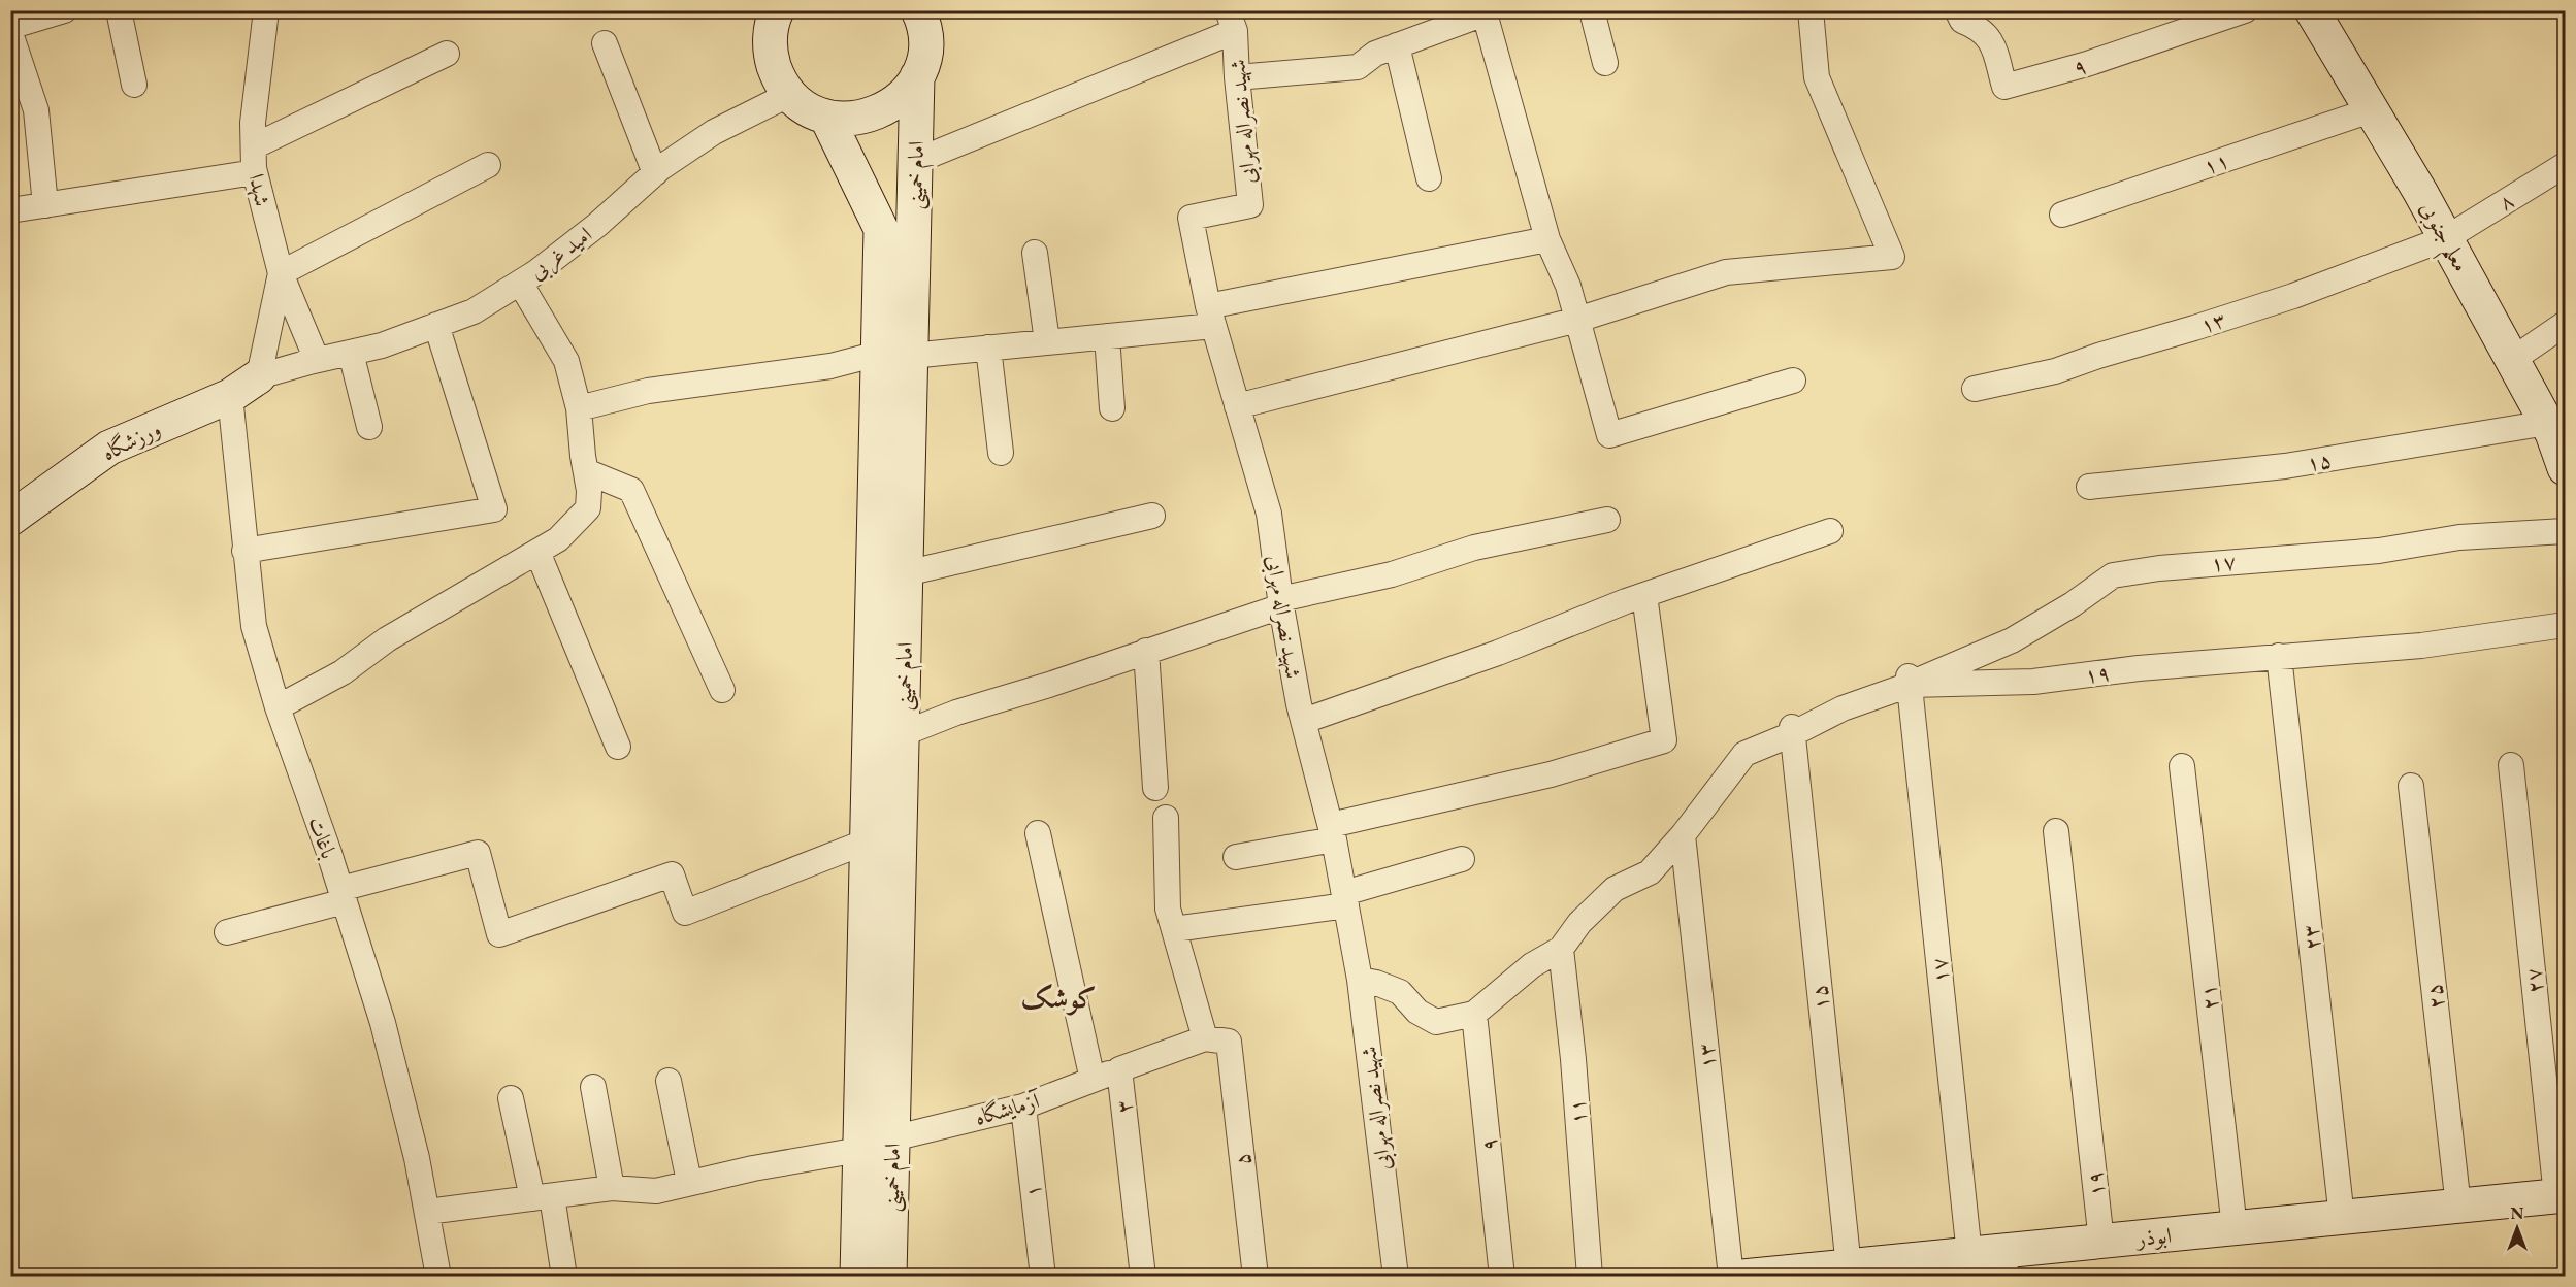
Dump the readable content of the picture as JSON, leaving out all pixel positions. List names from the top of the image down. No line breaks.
{"streets":{"main road":["امام خمینی","معلم جنوبی","ورزشگاه","ابوذر"],"street":["۹","شهید نصراله مهرابی","۱۱","شهدا","۸","امید غربی","۱۳","۱۵","۱۷","۱۹","باغات","۲۳","۲۷","۲۵","۲۱","۳","آزمایشگاه","۵","۱"]},"crossings":[["۱۱","معلم جنوبی"],["۱۱","۱۹"],["امام خمینی","آزمایشگاه"],["شهدا","امید غربی"],["۸","معلم جنوبی"],["۸","۱۳"],["معلم جنوبی","۱۳"],["معلم جنوبی","۱۵"],["امید غربی","ورزشگاه"],["۱۳","۱۹"],["ورزشگاه","باغات"],["۱۵","۱۹"],["۱۵","ابوذر"],["۱۷","۱۹"],["۱۷","ابوذر"],["۱۹","۲۳"],["۱۹","ابوذر"],["۲۳","ابوذر"],["۲۷","ابوذر"],["۲۵","ابوذر"],["۲۱","ابوذر"],["۳","آزمایشگاه"],["۳","۵"],["آزمایشگاه","۱"]],"districts":["کوشک"],"north":"top"}
